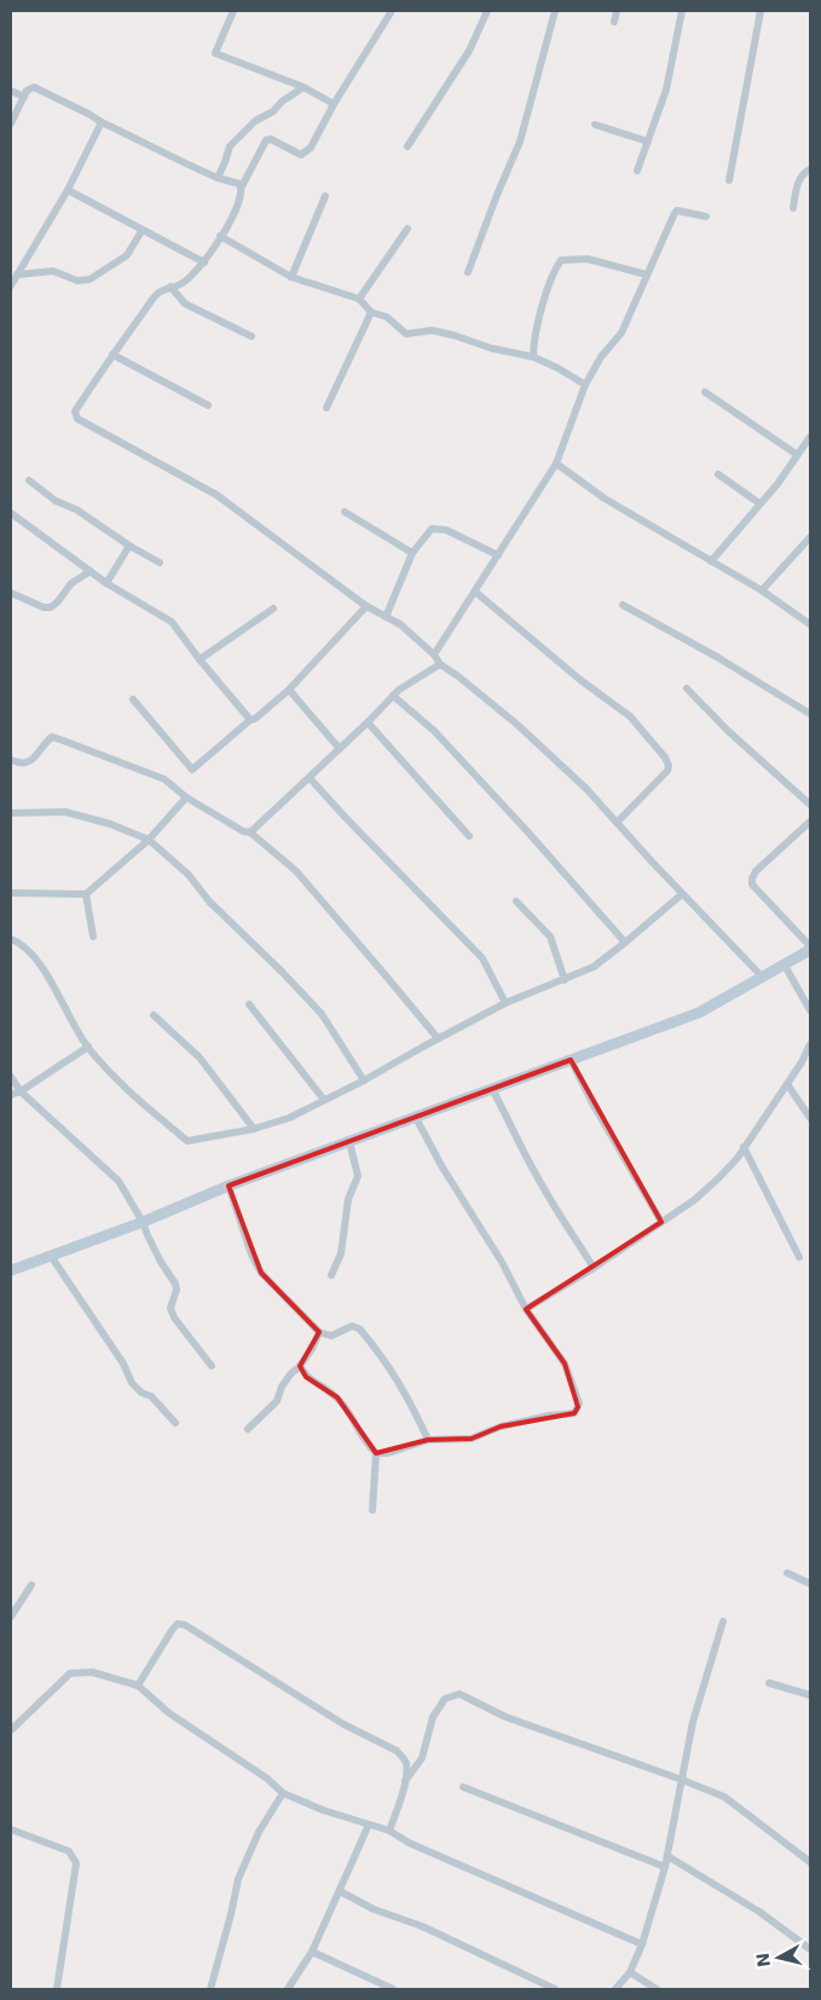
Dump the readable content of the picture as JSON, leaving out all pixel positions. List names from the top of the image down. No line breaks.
{"north":"left"}
